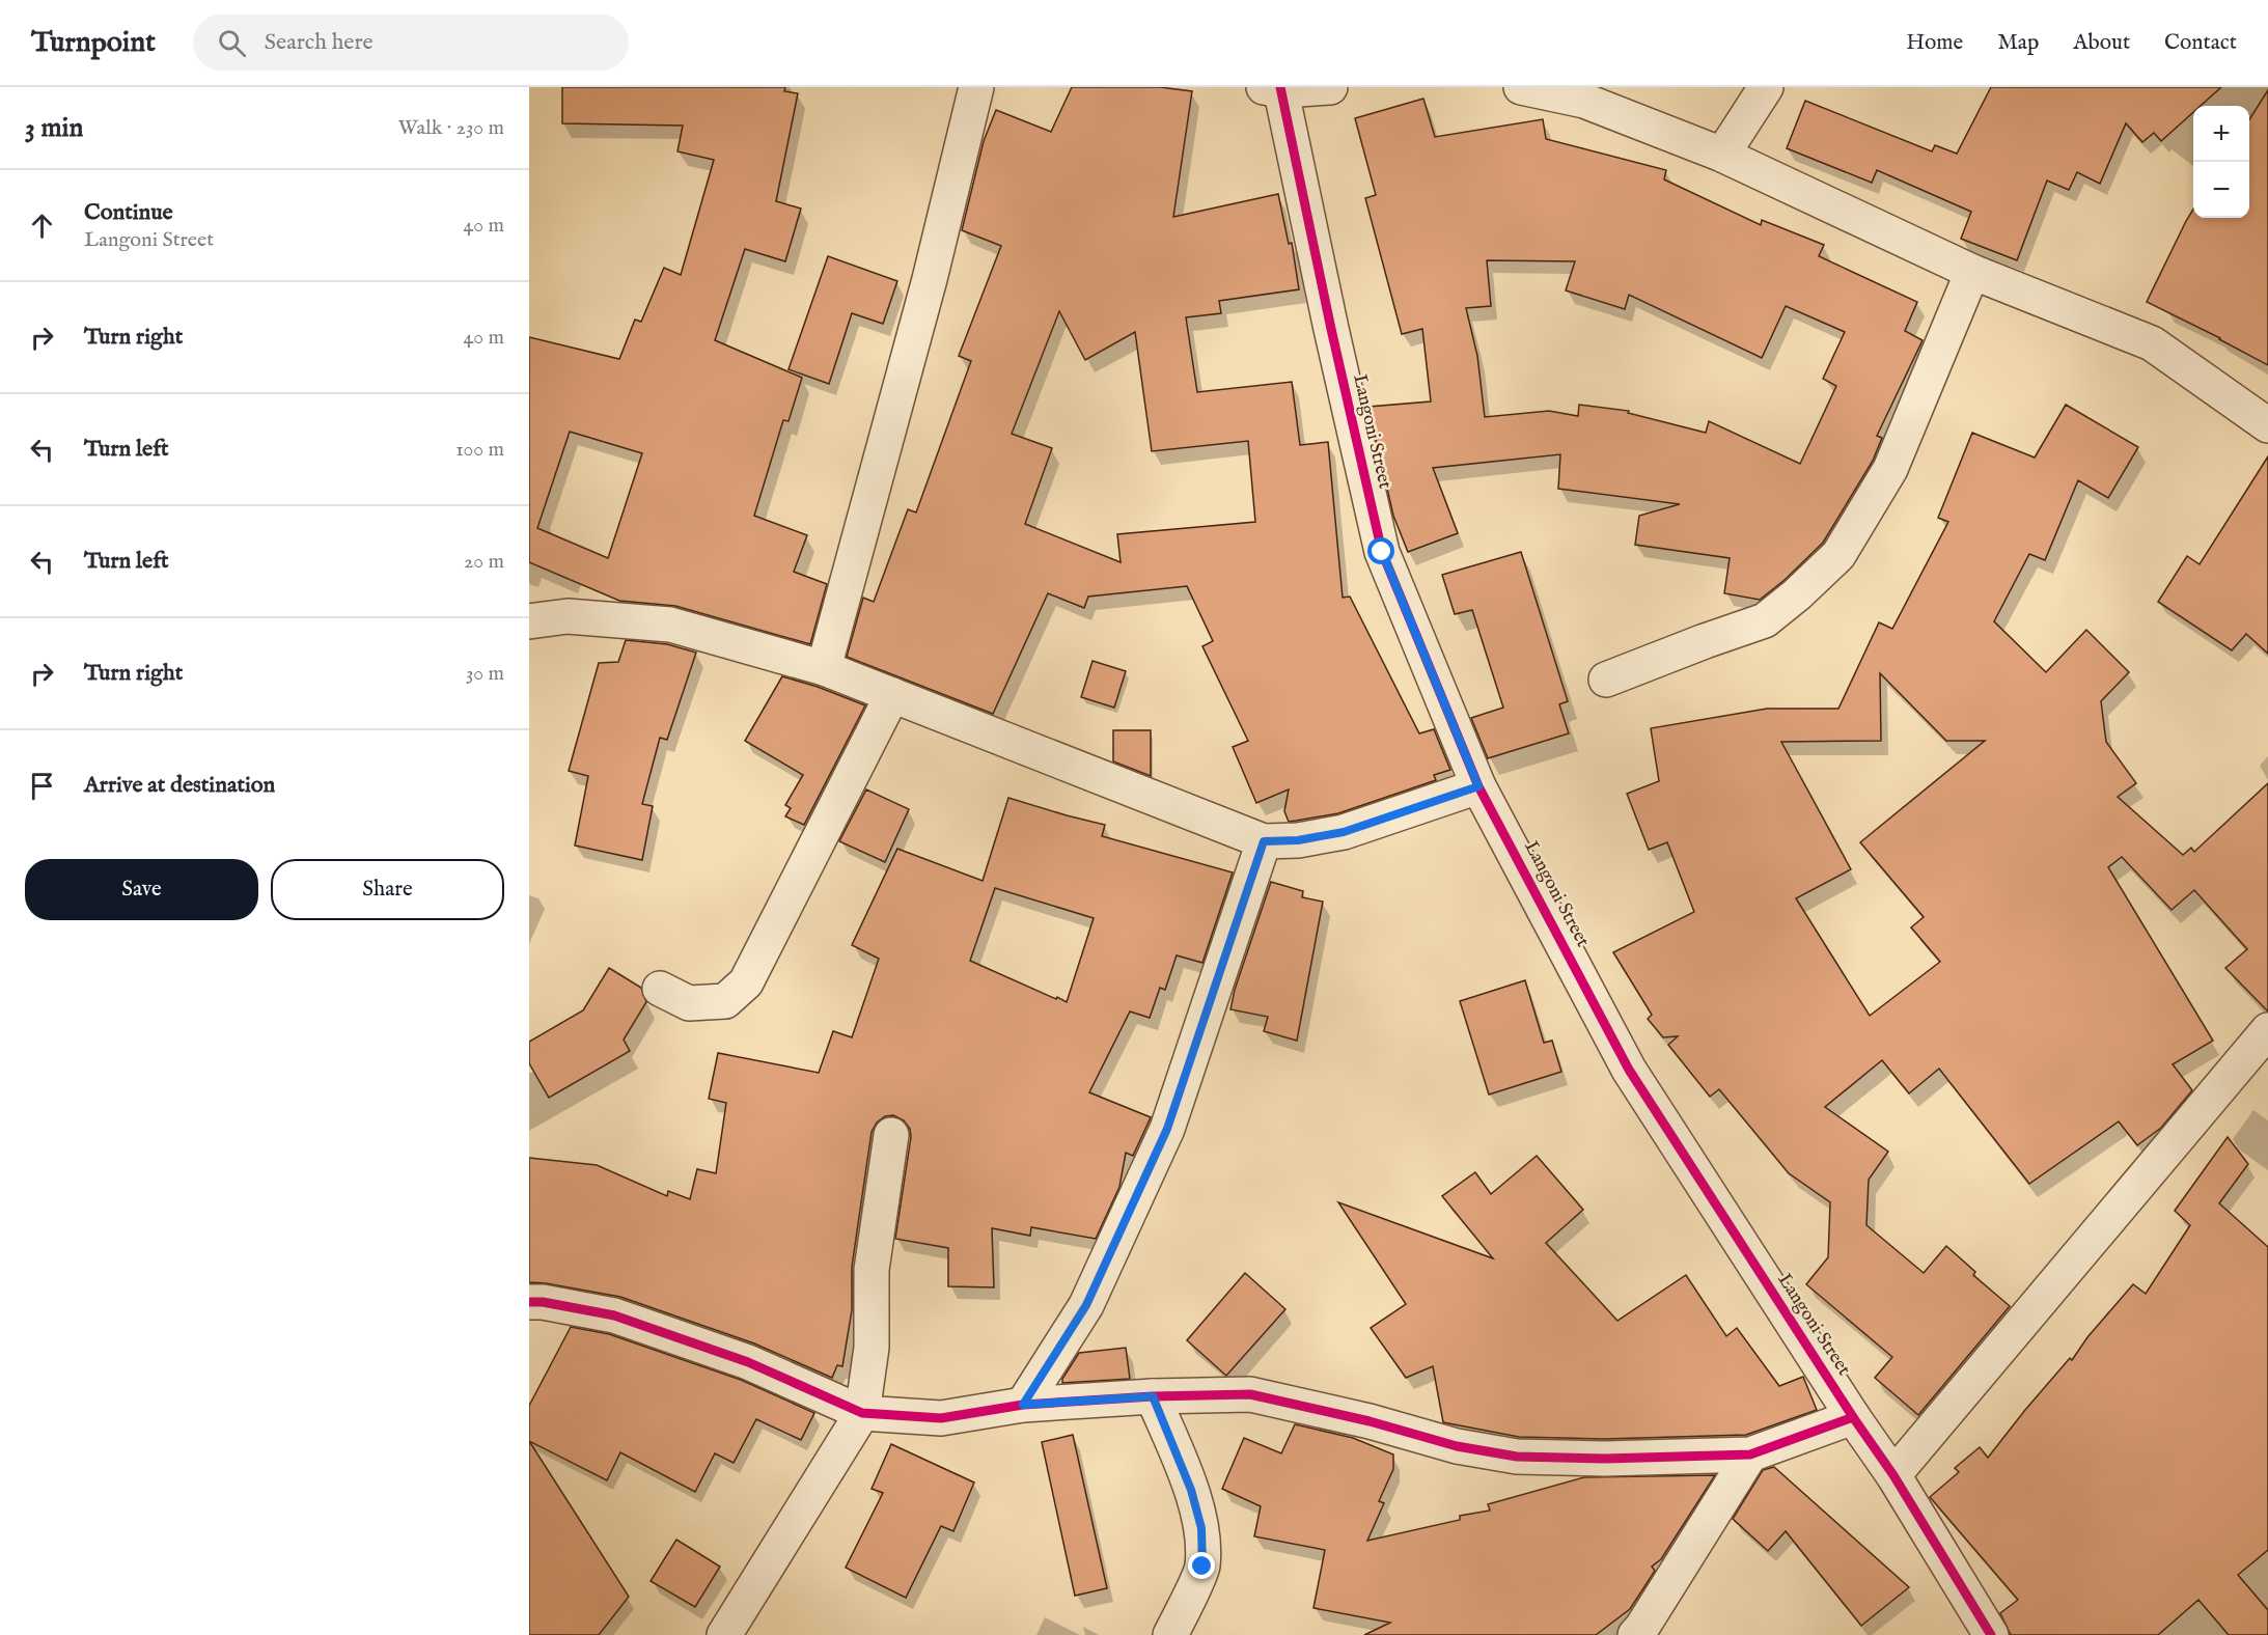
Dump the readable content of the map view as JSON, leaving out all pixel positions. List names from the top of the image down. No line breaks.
{"streets":{"street":["Langoni Street"]},"page":{"header":"Turnpoint","search":"Search here","nav":["Home","Map","About","Contact"],"heading":["3 min","Walk · 230 m"],"map_buttons":["+","−"],"list":[["Continue","Langoni Street","40 m"],["Turn right","40 m"],["Turn left","100 m"],["Turn left","20 m"],["Turn right","30 m"],"Arrive at destination"],"buttons":["Save","Share"]}}
